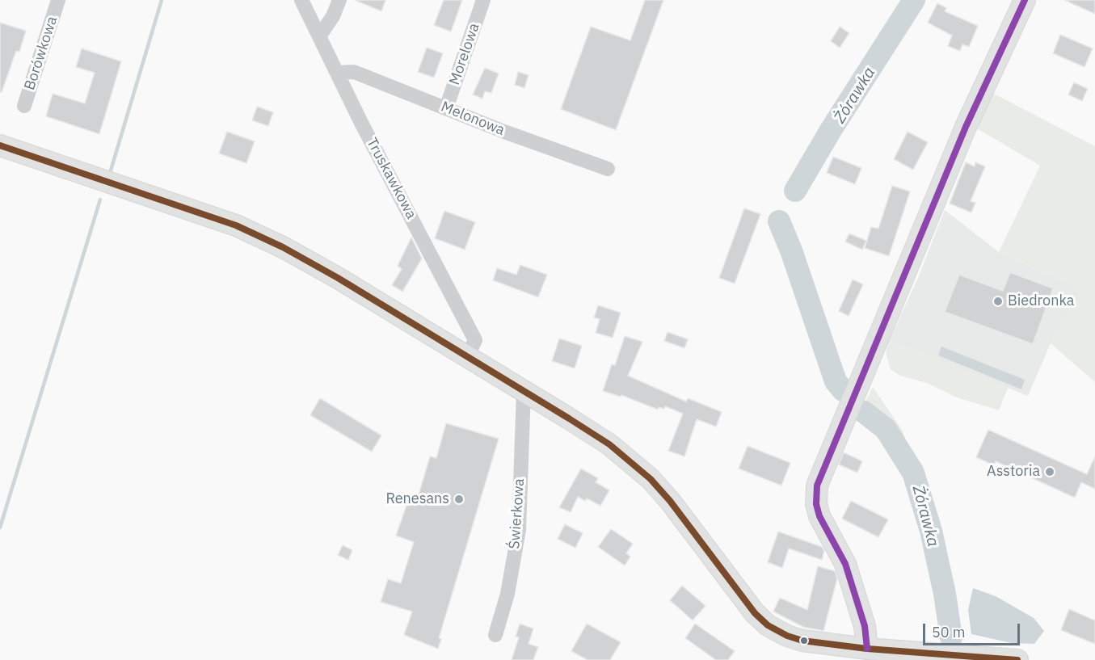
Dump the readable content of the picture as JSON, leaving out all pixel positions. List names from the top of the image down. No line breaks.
{"streets":{"street":["Borówkowa","Morelowa","Melonowa","Truskawkowa","Świerkowa"]},"crossings":[["Morelowa","Melonowa"],["Melonowa","Truskawkowa"]],"water":["Żórawka"],"places":["Biedronka","Asstoria","Renesans"],"scale_bar":"50 m"}
